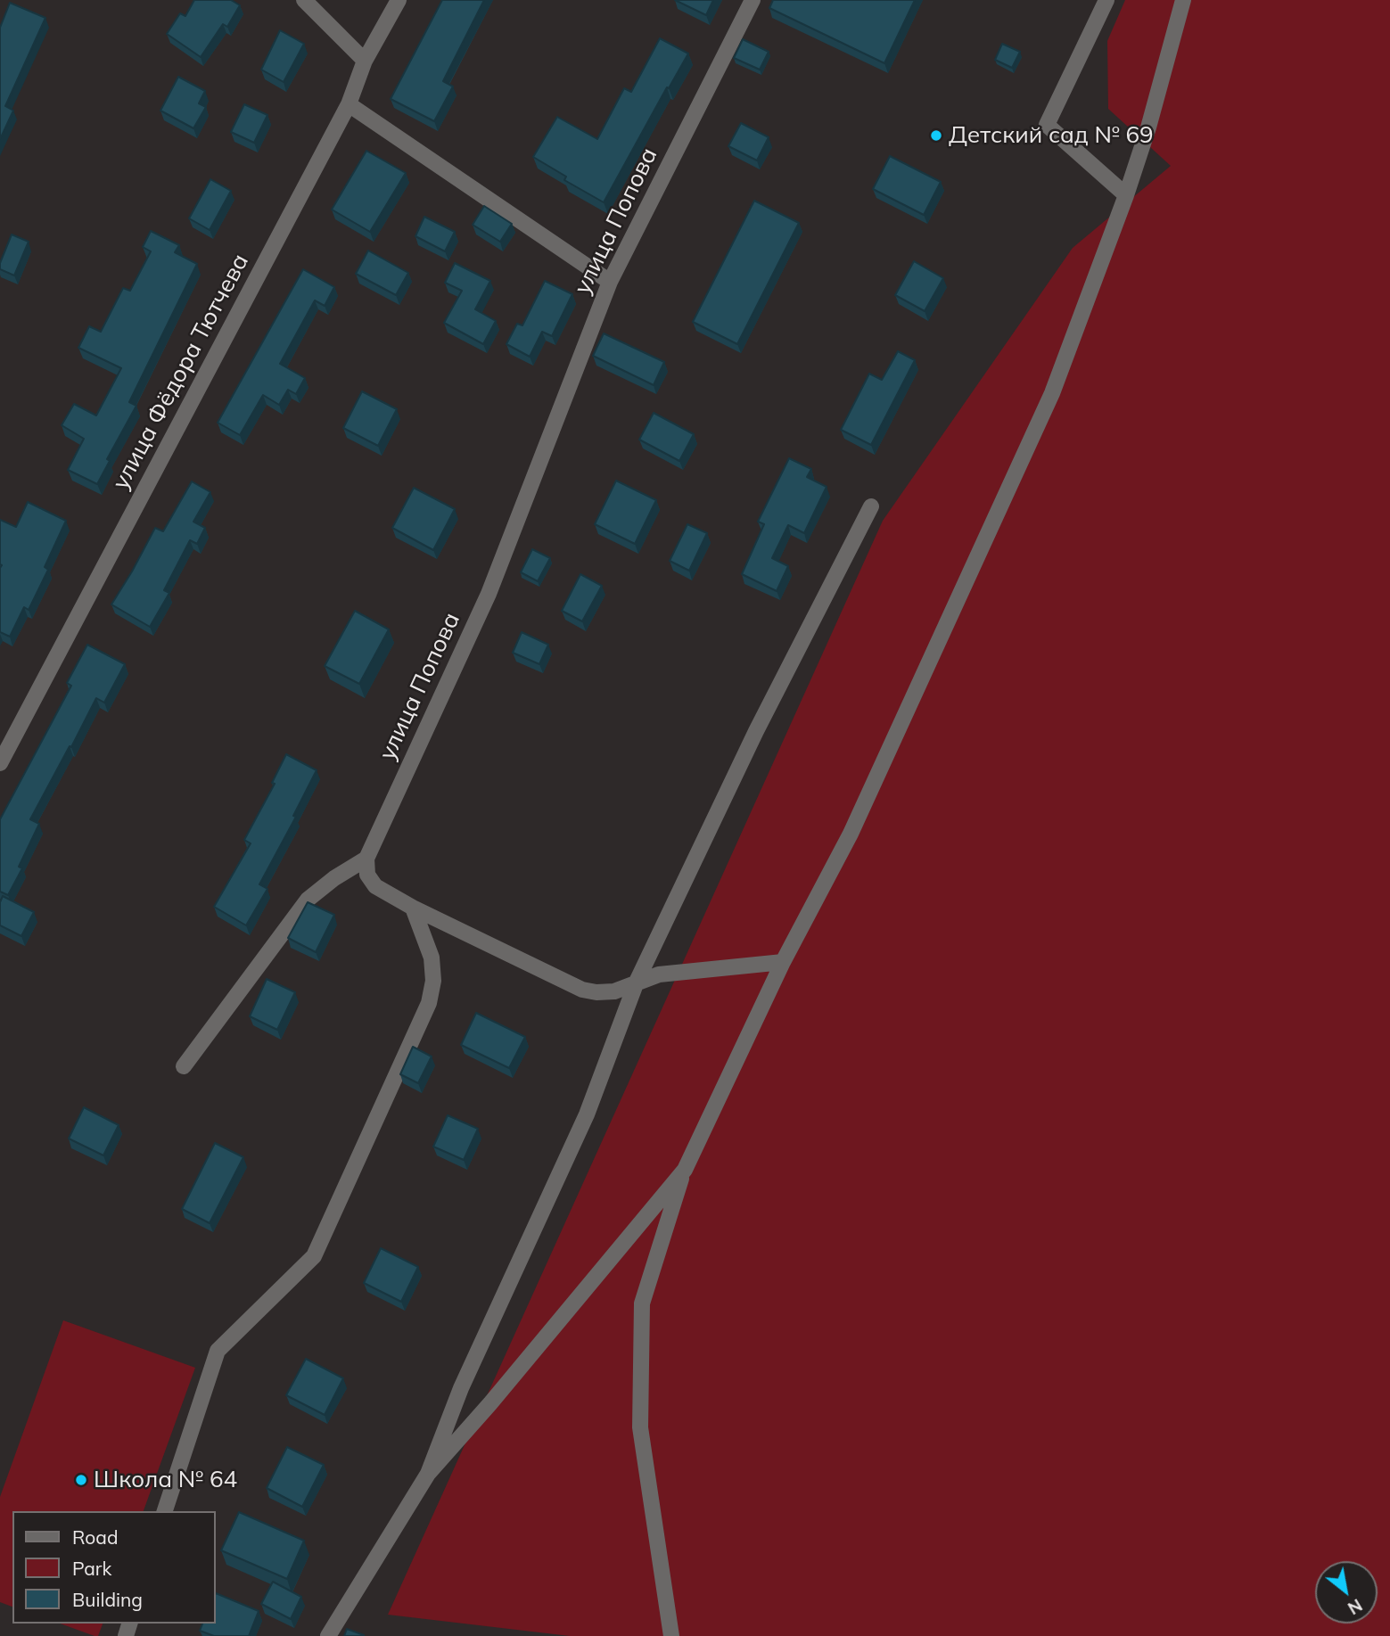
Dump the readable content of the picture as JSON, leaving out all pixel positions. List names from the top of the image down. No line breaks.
{"streets":{"street":["улица Попова","улица Фёдора Тютчева"]},"places":["Детский сад № 69","Школа № 64"],"legend":["Road","Park","Building"],"north":"bottom right"}
